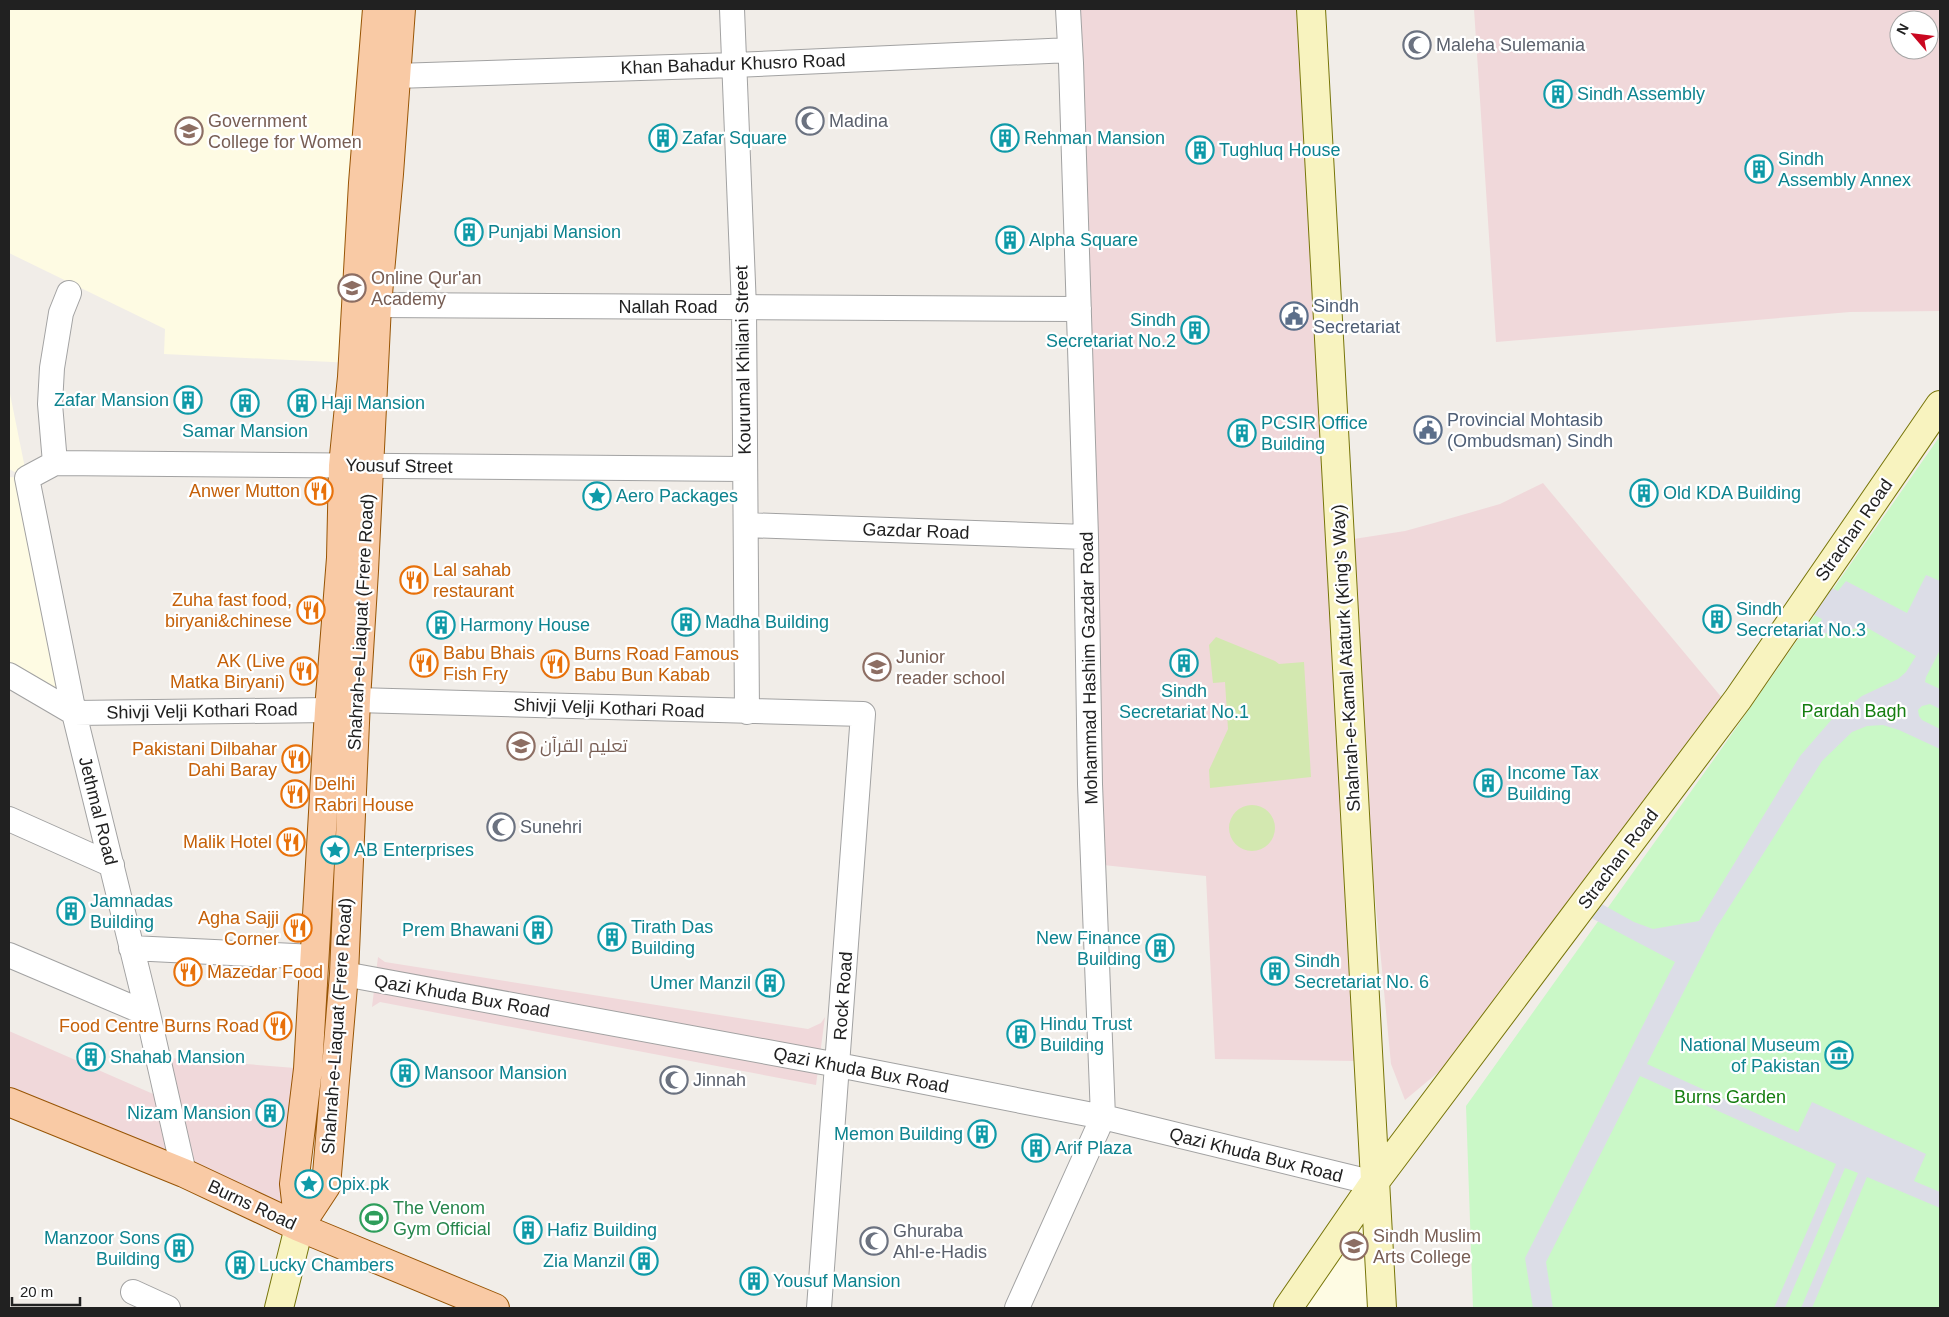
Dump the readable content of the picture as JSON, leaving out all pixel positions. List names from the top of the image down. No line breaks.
{"streets":{"main road":["Shahrah-e-Liaquat (Frere Road)","Burns Road"],"street":["Khan Bahadur Khusro Road","Nallah Road","Kourumal Khilani Street","Yousuf Street","Strachan Road","Gazdar Road","Shahrah-e-Kamal Ataturk (King's Way)","Mohammad Hashim Gazdar Road","Shivji Velji Kothari Road","Jethmal Road","Qazi Khuda Bux Road","Rock Road"]},"crossings":[["Khan Bahadur Khusro Road","Kourumal Khilani Street"],["Khan Bahadur Khusro Road","Shahrah-e-Liaquat (Frere Road)"],["Khan Bahadur Khusro Road","Mohammad Hashim Gazdar Road"],["Nallah Road","Kourumal Khilani Street"],["Nallah Road","Shahrah-e-Liaquat (Frere Road)"],["Nallah Road","Mohammad Hashim Gazdar Road"],["Kourumal Khilani Street","Yousuf Street"],["Kourumal Khilani Street","Gazdar Road"],["Kourumal Khilani Street","Shivji Velji Kothari Road"],["Yousuf Street","Shahrah-e-Liaquat (Frere Road)"],["Yousuf Street","Jethmal Road"],["Strachan Road","Shahrah-e-Kamal Ataturk (King's Way)"],["Strachan Road","Qazi Khuda Bux Road"],["Gazdar Road","Mohammad Hashim Gazdar Road"],["Shahrah-e-Liaquat (Frere Road)","Shivji Velji Kothari Road"],["Shahrah-e-Liaquat (Frere Road)","Qazi Khuda Bux Road"],["Shahrah-e-Liaquat (Frere Road)","Burns Road"],["Shahrah-e-Kamal Ataturk (King's Way)","Qazi Khuda Bux Road"],["Mohammad Hashim Gazdar Road","Qazi Khuda Bux Road"],["Shivji Velji Kothari Road","Jethmal Road"],["Shivji Velji Kothari Road","Rock Road"],["Jethmal Road","Burns Road"],["Qazi Khuda Bux Road","Rock Road"]],"parks":["Pardah Bagh","Burns Garden"],"places":{"mosque":["Maleha Sulemania","Madina","Sunehri","Jinnah","Ghuraba Ahl-e-Hadis"],"building":["Sindh Assembly","Zafar Square","Rehman Mansion","Tughluq House","Sindh Assembly Annex","Punjabi Mansion","Alpha Square","Sindh Secretariat No.2","Zafar Mansion","Samar Mansion","Haji Mansion","PCSIR Office Building","Old KDA Building","Sindh Secretariat No.3","Madha Building","Harmony House","Sindh Secretariat No.1","Income Tax Building","Jamnadas Building","Prem Bhawani","Tirath Das Building","New Finance Building","Sindh Secretariat No. 6","Umer Manzil","Hindu Trust Building","Shahab Mansion","Mansoor Mansion","Nizam Mansion","Memon Building","Arif Plaza","Hafiz Building","Manzoor Sons Building","Zia Manzil","Lucky Chambers","Yousuf Mansion"],"school or university":["Government College for Women","Online Qur'an Academy","Junior reader school","تعلیم القرآن","Sindh Muslim Arts College"],"public building":["Sindh Secretariat","Provincial Mohtasib (Ombudsman) Sindh"],"restaurant":["Anwer Mutton","Lal sahab restaurant","Zuha fast food, biryani&chinese","Babu Bhais Fish Fry","Burns Road Famous Babu Bun Kabab","AK (Live Matka Biryani)","Pakistani Dilbahar Dahi Baray","Delhi Rabri House","Malik Hotel","Agha Sajji Corner","Mazedar Food","Food Centre Burns Road"],"place":["Aero Packages","AB Enterprises","Opix.pk"],"museum":["National Museum of Pakistan"],"sports":["The Venom Gym Official"]},"scale_bar":"20 m","north":"top left"}
